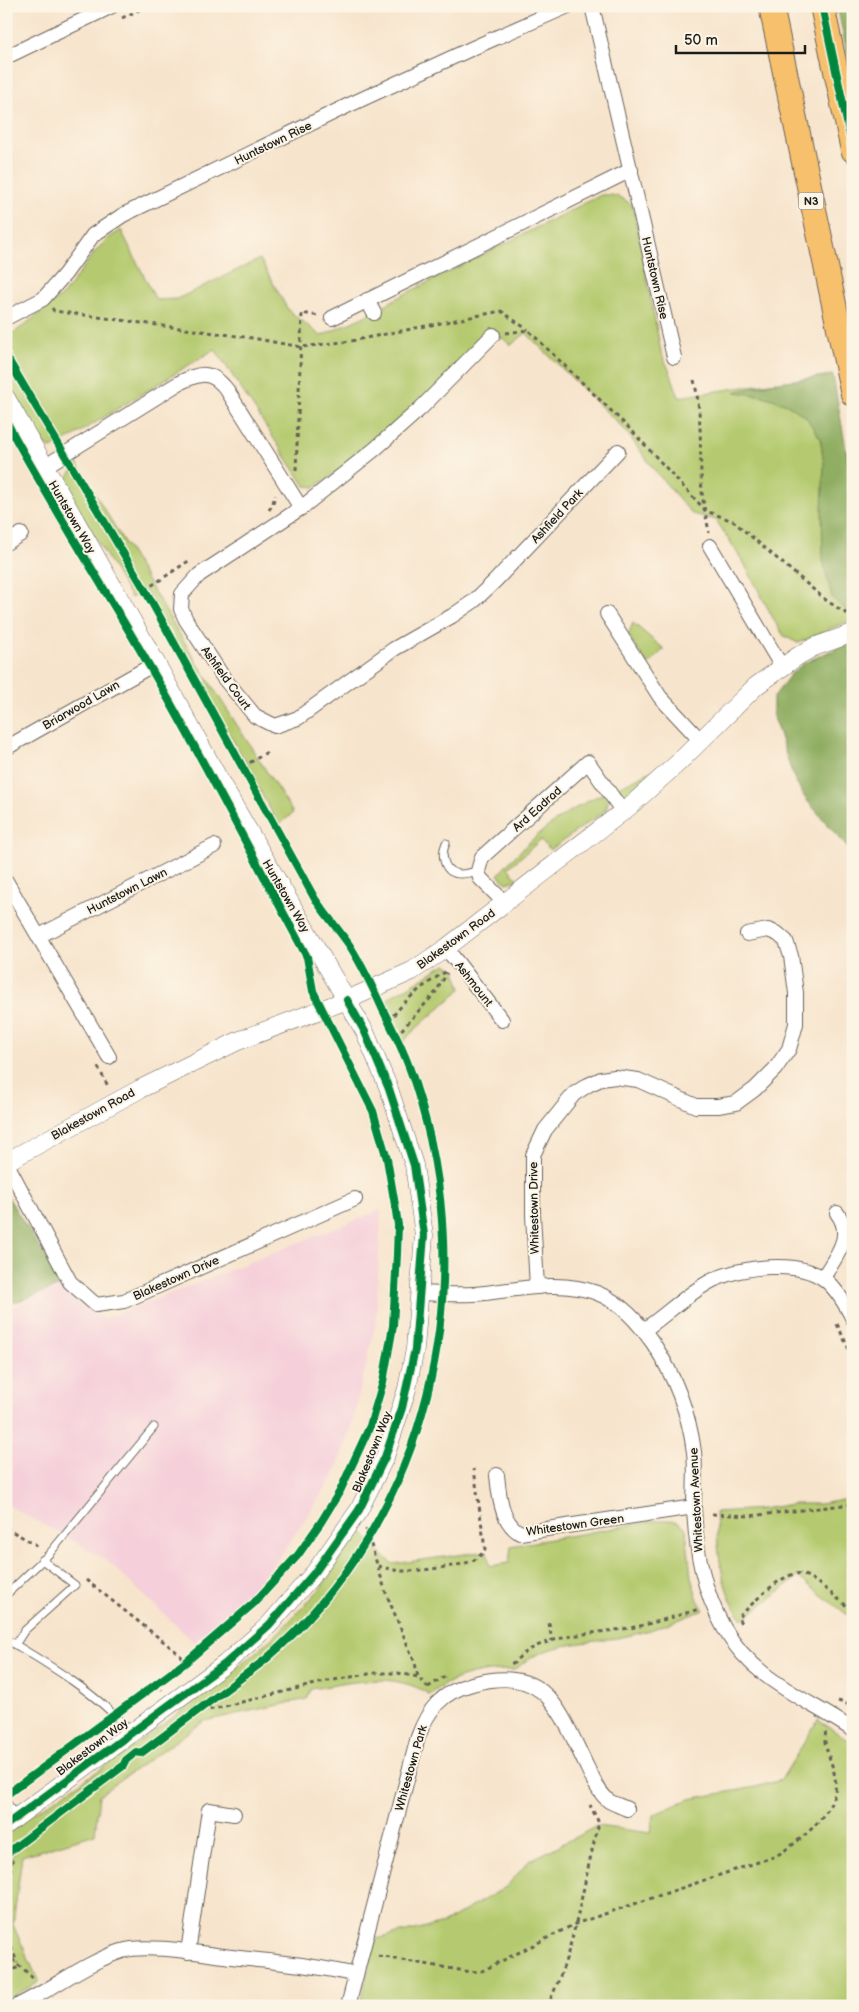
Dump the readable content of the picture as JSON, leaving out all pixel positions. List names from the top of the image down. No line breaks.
{"streets":{"highway":["N3"],"street":["Huntstown Rise","Ashfield Park","Huntstown Way","Ashfield Court","Briarwood Lawn","Ard Eadrad","Huntstown Lawn","Blakestown Road","Ashmount","Whitestown Drive","Blakestown Drive","Blakestown Way","Whitestown Avenue","Whitestown Green","Whitestown Park"]},"crossings":[["Ashfield Park","Ashfield Court"],["Huntstown Way","Briarwood Lawn"],["Huntstown Way","Blakestown Road"],["Huntstown Way","Blakestown Way"],["Ard Eadrad","Blakestown Road"],["Blakestown Road","Ashmount"],["Blakestown Road","Blakestown Drive"],["Blakestown Road","Blakestown Way"],["Whitestown Drive","Whitestown Avenue"],["Blakestown Way","Whitestown Avenue"],["Whitestown Avenue","Whitestown Green"]],"scale_bar":"50 m"}
